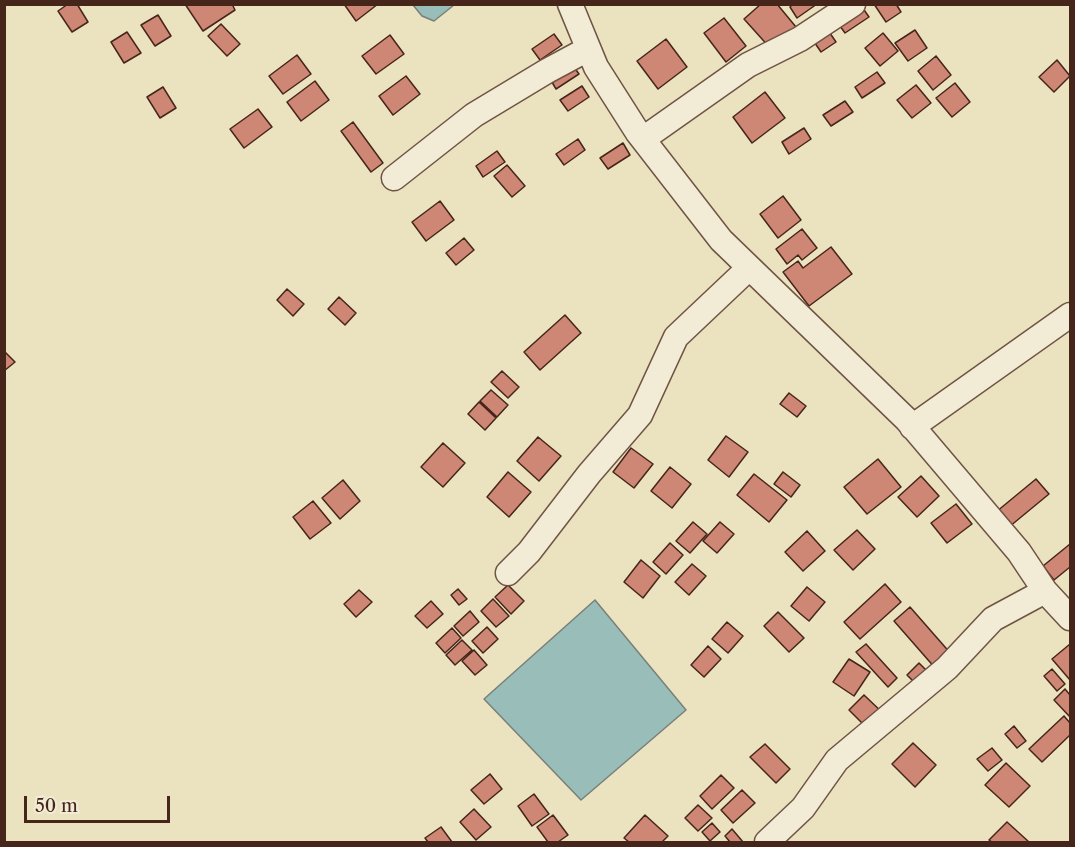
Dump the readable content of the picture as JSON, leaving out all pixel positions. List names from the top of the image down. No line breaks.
{"scale_bar":"50 m"}
